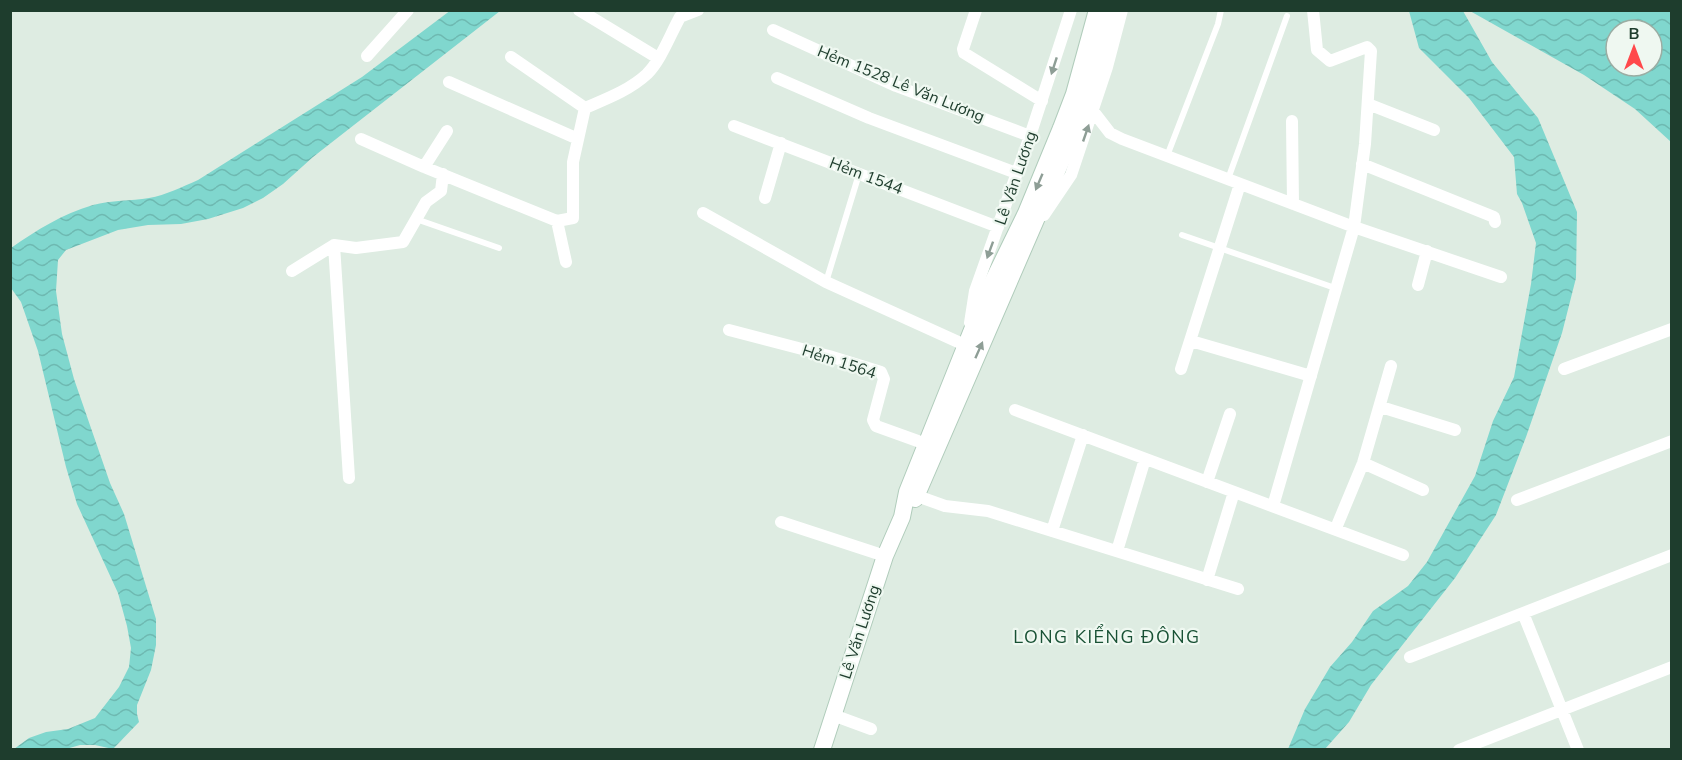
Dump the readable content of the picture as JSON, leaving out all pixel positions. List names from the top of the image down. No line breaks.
{"streets":{"main road":["Lê Văn Lương"],"street":["Hẻm 1528 Lê Văn Lương","Hẻm 1544","Hẻm 1564"]},"crossings":[["Hẻm 1528 Lê Văn Lương","Lê Văn Lương"],["Hẻm 1544","Lê Văn Lương"],["Lê Văn Lương","Hẻm 1564"]],"districts":["LONG KIỂNG ĐÔNG"],"north":"top"}
